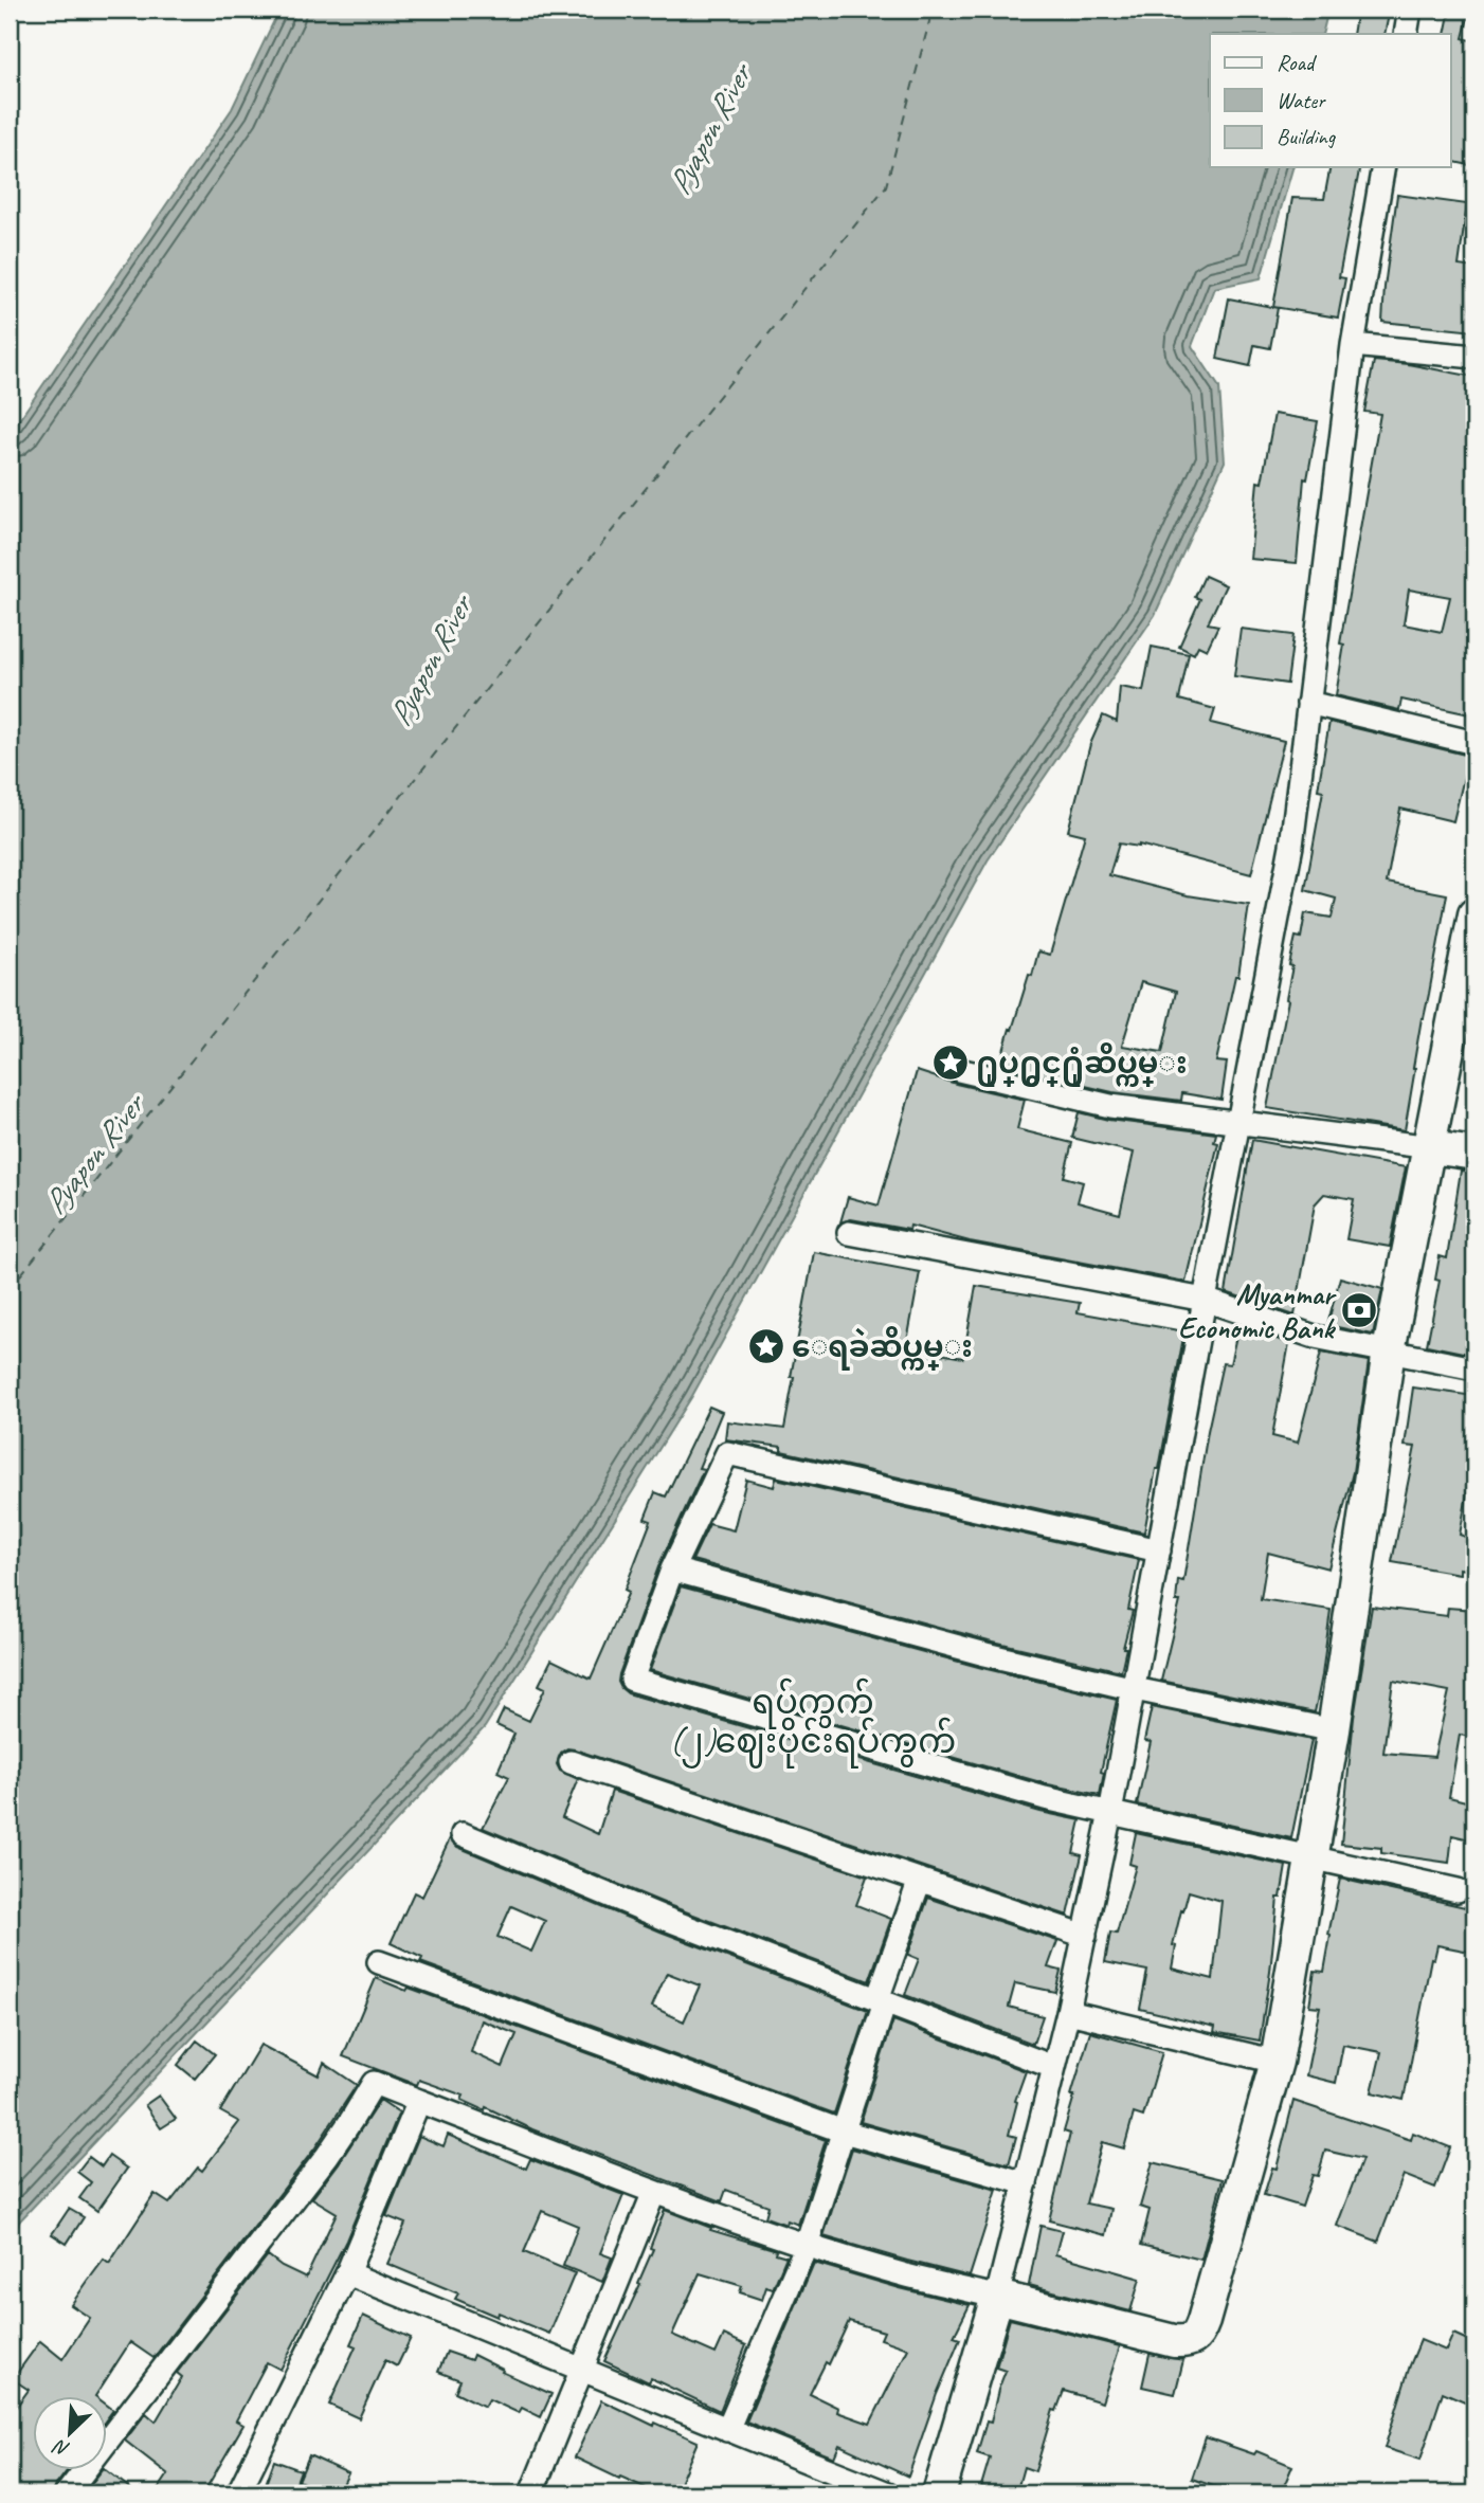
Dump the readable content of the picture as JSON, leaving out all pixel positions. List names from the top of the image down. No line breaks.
{"districts":["ရပ်ကွက် (၂)ဈေးပိုင်းရပ်ကွက်"],"water":["Pyapon River"],"places":{"place":["႐ုပ္႐ွင္႐ုံဆိပ္ကမ္း","ေရခဲဆိပ္ကမ္း"],"bank":["Myanmar Economic Bank"]},"legend":["Road","Water","Building"],"north":"bottom left"}
